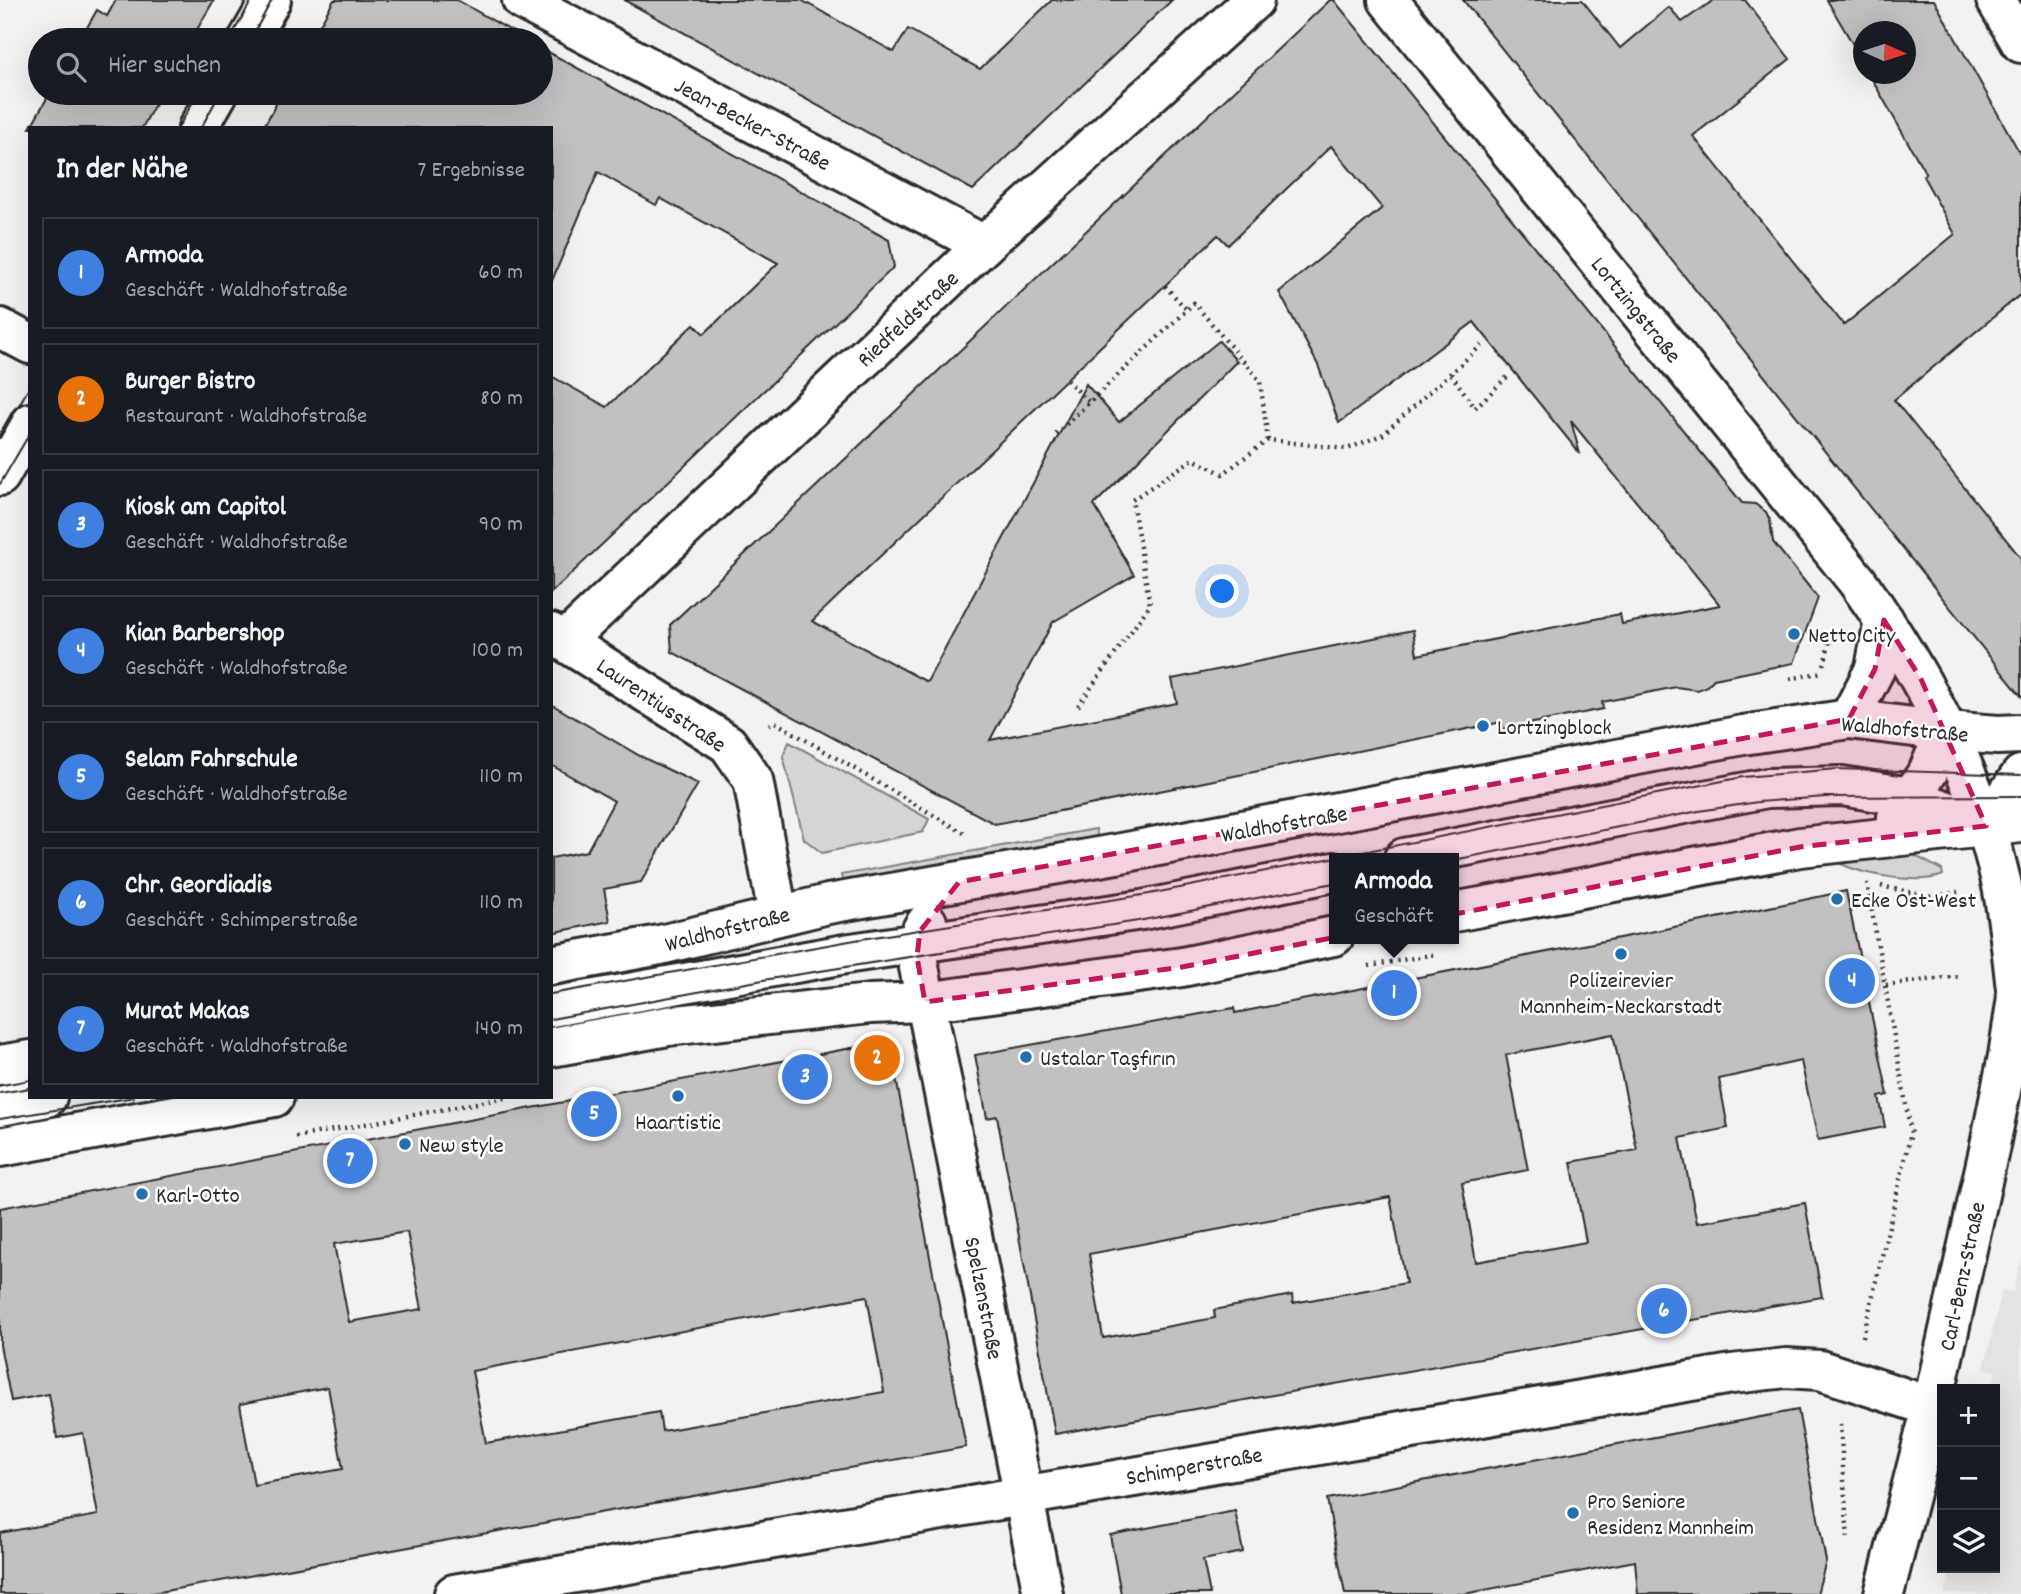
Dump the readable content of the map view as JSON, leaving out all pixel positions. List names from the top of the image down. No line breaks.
{"streets":{"street":["Jean-Becker-Straße","Lortzingstraße","Riedfeldstraße","Laurentiusstraße","Waldhofstraße","Carl-Benz-Straße","Spelzenstraße","Schimperstraße"]},"crossings":[["Jean-Becker-Straße","Riedfeldstraße"],["Lortzingstraße","Waldhofstraße"],["Lortzingstraße","Carl-Benz-Straße"],["Riedfeldstraße","Laurentiusstraße"],["Laurentiusstraße","Waldhofstraße"],["Waldhofstraße","Carl-Benz-Straße"],["Carl-Benz-Straße","Schimperstraße"],["Spelzenstraße","Schimperstraße"]],"places":["Netto City","Lortzingblock","Ecke Ost-West","Polizeirevier Mannheim-Neckarstadt","Ustalar Taşfırın","Haartistic","New style","Karl-Otto","Pro Seniore Residenz Mannheim"],"north":"right","page":{"search":"Hier suchen","heading":["In der Nähe","7 Ergebnisse"],"list":[{"mark":"1","name":"Armoda","note":"Geschäft · Waldhofstraße","value":"60 m"},{"mark":"2","name":"Burger Bistro","note":"Restaurant · Waldhofstraße","value":"80 m"},{"mark":"3","name":"Kiosk am Capitol","note":"Geschäft · Waldhofstraße","value":"90 m"},{"mark":"4","name":"Kian Barbershop","note":"Geschäft · Waldhofstraße","value":"100 m"},{"mark":"5","name":"Selam Fahrschule","note":"Geschäft · Waldhofstraße","value":"110 m"},{"mark":"6","name":"Chr. Geordiadis","note":"Geschäft · Schimperstraße","value":"110 m"},{"mark":"7","name":"Murat Makas","note":"Geschäft · Waldhofstraße","value":"140 m"}],"popup":["Armoda","Geschäft"],"pins":["4","1","2","3","5","7","6"],"map_buttons":["+","−"]}}
